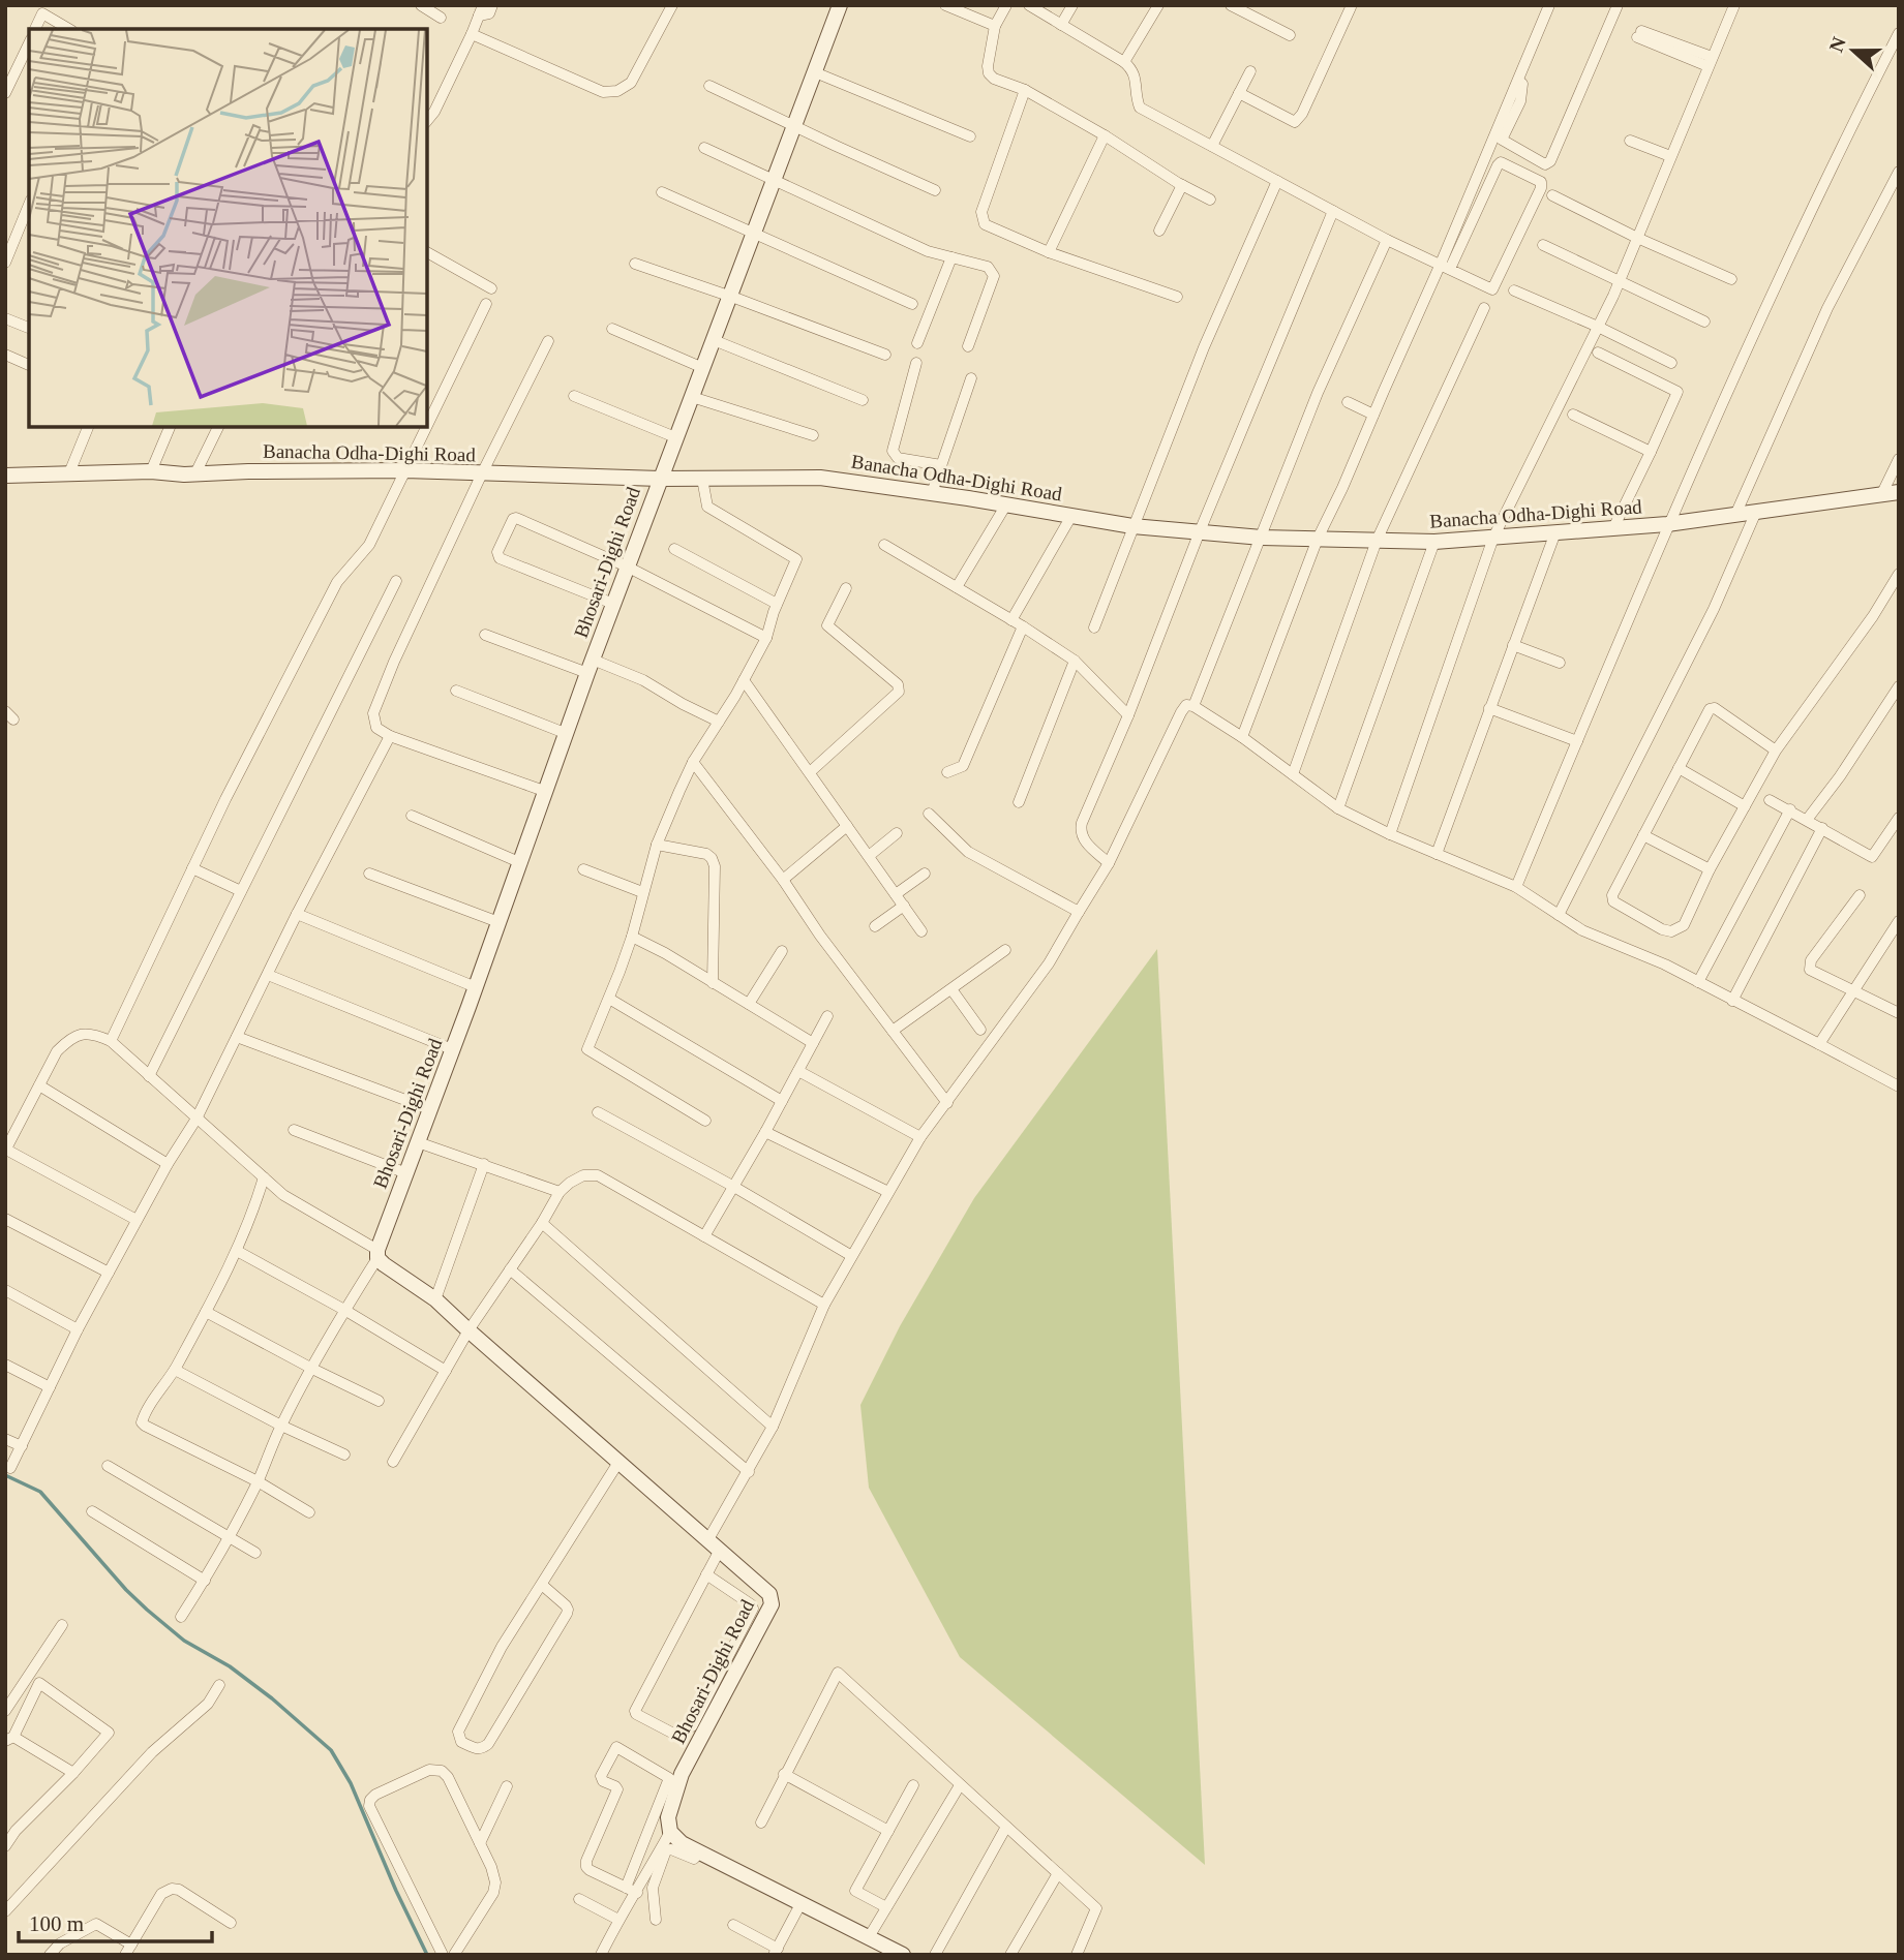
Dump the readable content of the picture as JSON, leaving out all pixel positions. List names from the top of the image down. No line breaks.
{"streets":{"street":["Banacha Odha-Dighi Road","Bhosari-Dighi Road"]},"crossings":[["Banacha Odha-Dighi Road","Bhosari-Dighi Road"]],"scale_bar":"100 m","north":"left"}
